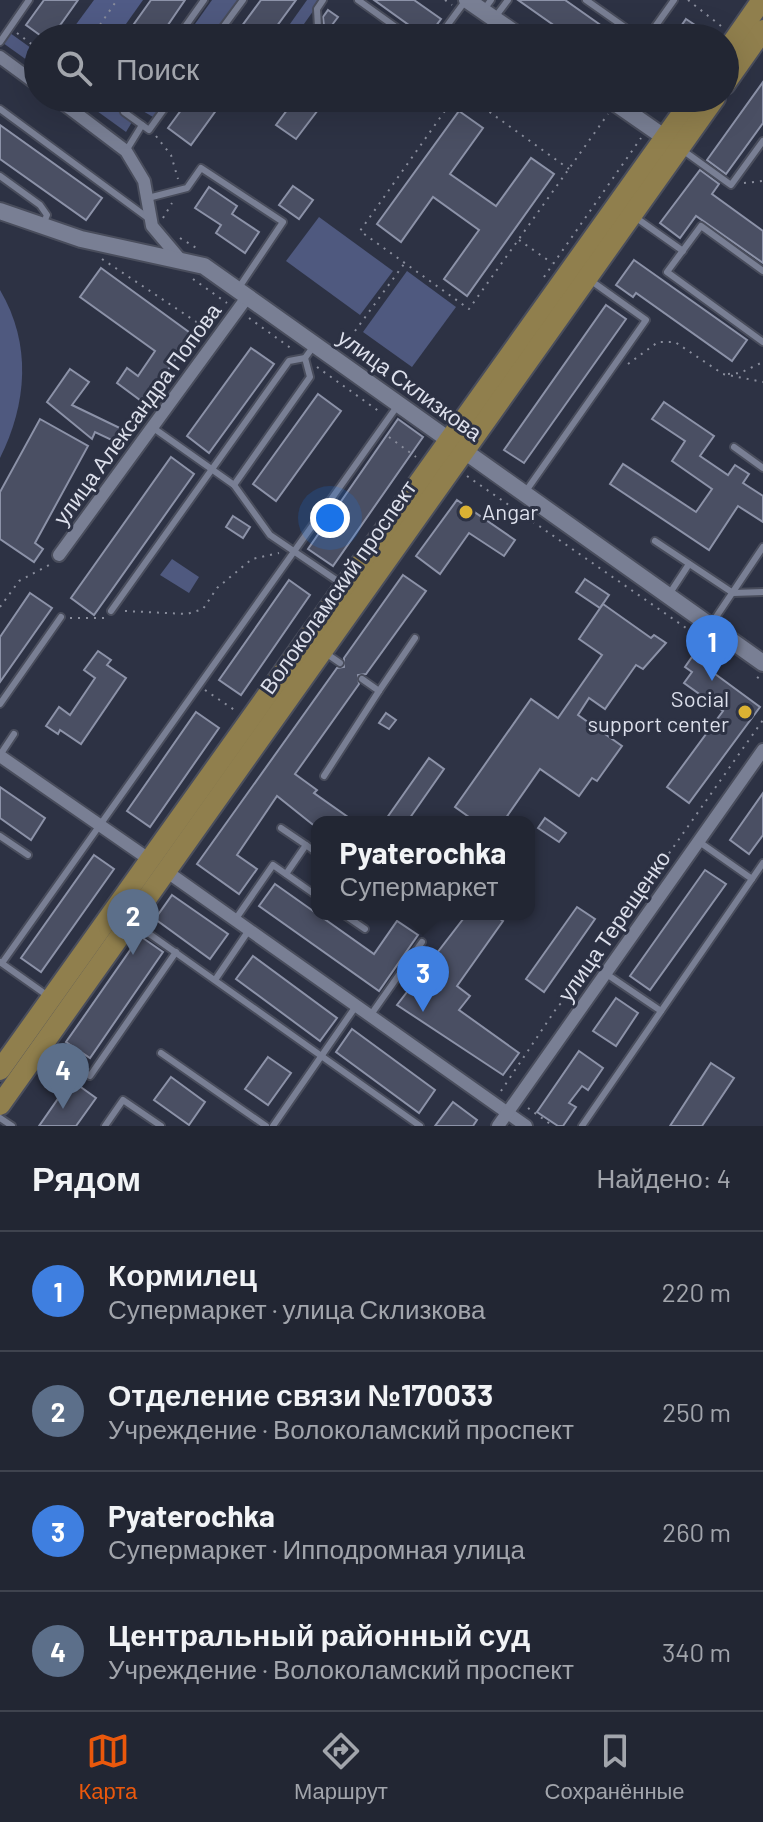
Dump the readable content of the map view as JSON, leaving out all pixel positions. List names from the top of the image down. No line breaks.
{"streets":{"main road":["Волоколамский проспект"],"street":["улица Склизкова","улица Александра Попова","улица Терещенко"]},"crossings":[["улица Склизкова","улица Александра Попова"],["улица Склизкова","Волоколамский проспект"]],"places":["Angar","Social support center"],"page":{"search":"Поиск","pins":["1","2","3","4"],"popup":["Pyaterochka","Супермаркет"],"heading":["Рядом","Найдено: 4"],"list":[{"mark":"1","name":"Кормилец","note":"Супермаркет · улица Склизкова","value":"220 m"},{"mark":"2","name":"Отделение связи №170033","note":"Учреждение · Волоколамский проспект","value":"250 m"},{"mark":"3","name":"Pyaterochka","note":"Супермаркет · Ипподромная улица","value":"260 m"},{"mark":"4","name":"Центральный районный суд","note":"Учреждение · Волоколамский проспект","value":"340 m"}],"nav":["Карта","Маршрут","Сохранённые"]}}
